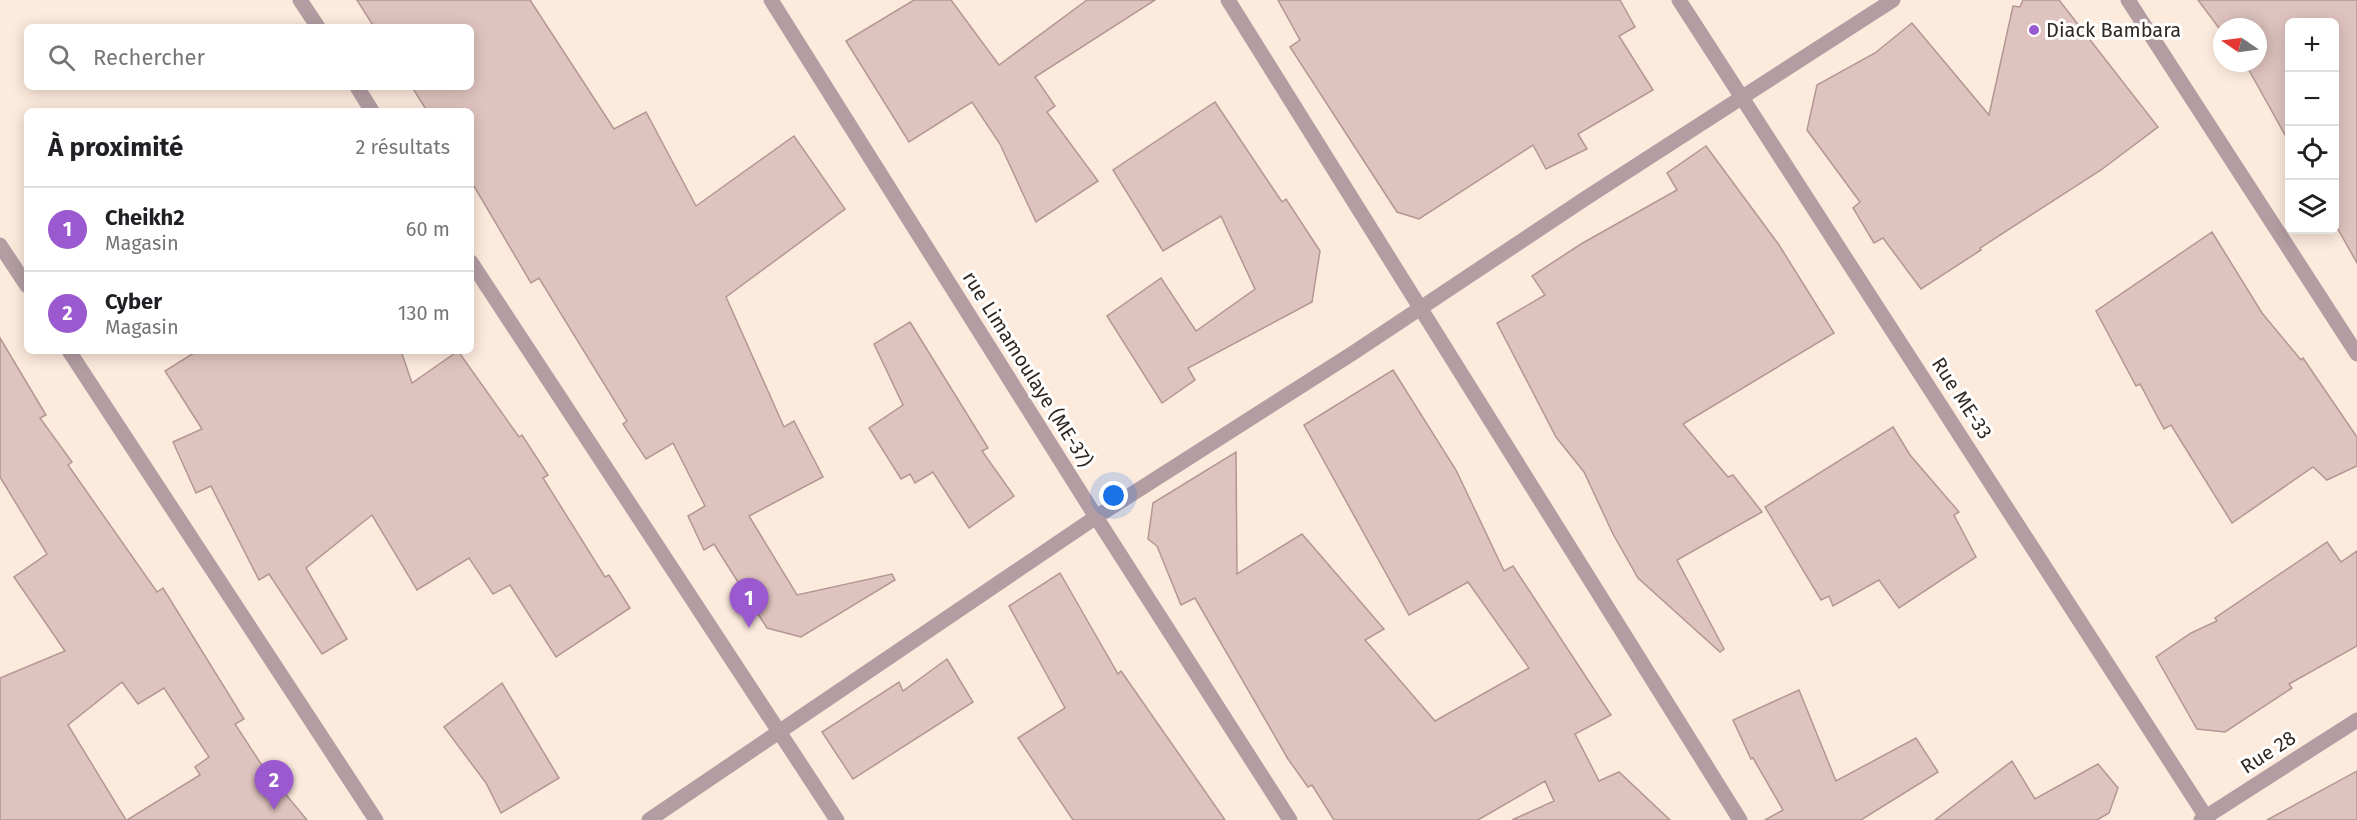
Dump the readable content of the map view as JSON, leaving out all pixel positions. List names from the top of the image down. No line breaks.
{"streets":{"street":["rue Limamoulaye (ME-37)","Rue ME-33","Rue 28"]},"crossings":[["Rue ME-33","Rue 28"]],"places":["Diack Bambara"],"north":"left","page":{"map_buttons":["+","−"],"search":"Rechercher","heading":["À proximité","2 résultats"],"list":[{"mark":"1","name":"Cheikh2","note":"Magasin","value":"60 m"},{"mark":"2","name":"Cyber","note":"Magasin","value":"130 m"}],"pins":["1","2"]}}
